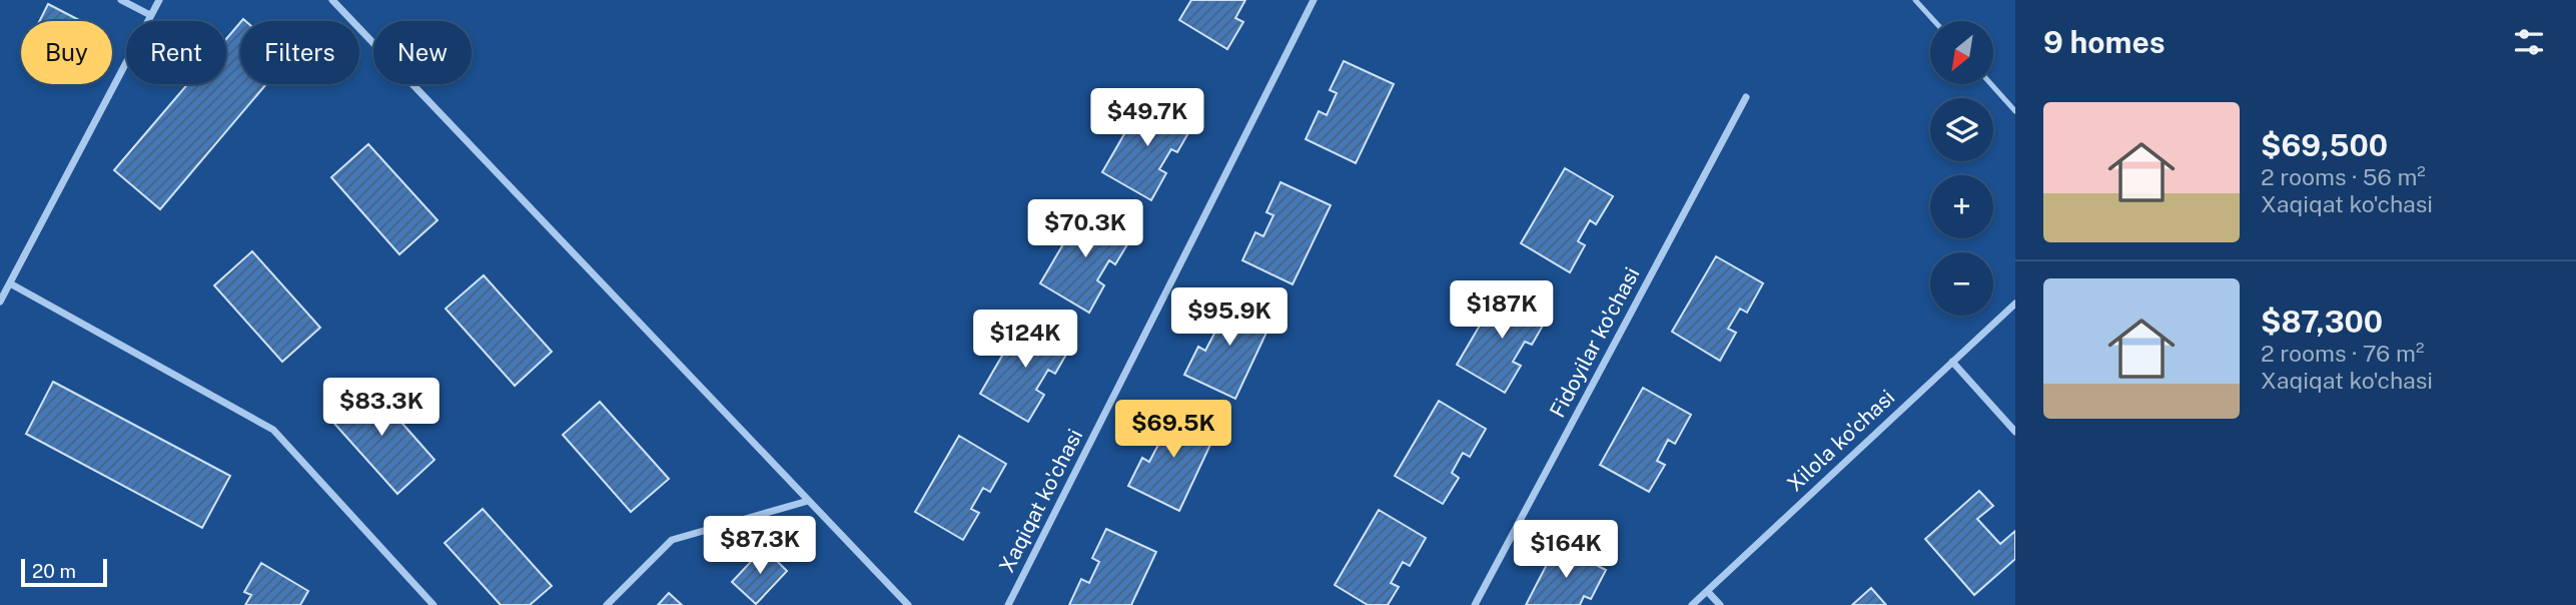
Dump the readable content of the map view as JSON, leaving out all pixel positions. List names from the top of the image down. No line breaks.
{"streets":{"street":["Fidoyilar ko'chasi","Xilola ko'chasi","Xaqiqat ko'chasi"]},"scale_bar":"20 m","north":"bottom left","page":{"heading":"9 homes","map_buttons":["+","−"],"chip":["Buy","Rent","Filters","New"],"list":[{"name":"$69,500","note":"2 rooms · 56 m² · Xaqiqat ko'chasi"},{"name":"$87,300","note":"2 rooms · 76 m² · Xaqiqat ko'chasi"}],"price":["$49.7K","$70.3K","$187K","$95.9K","$124K","$83.3K","$69.5K","$87.3K","$164K"],"scale":"20 m"}}
